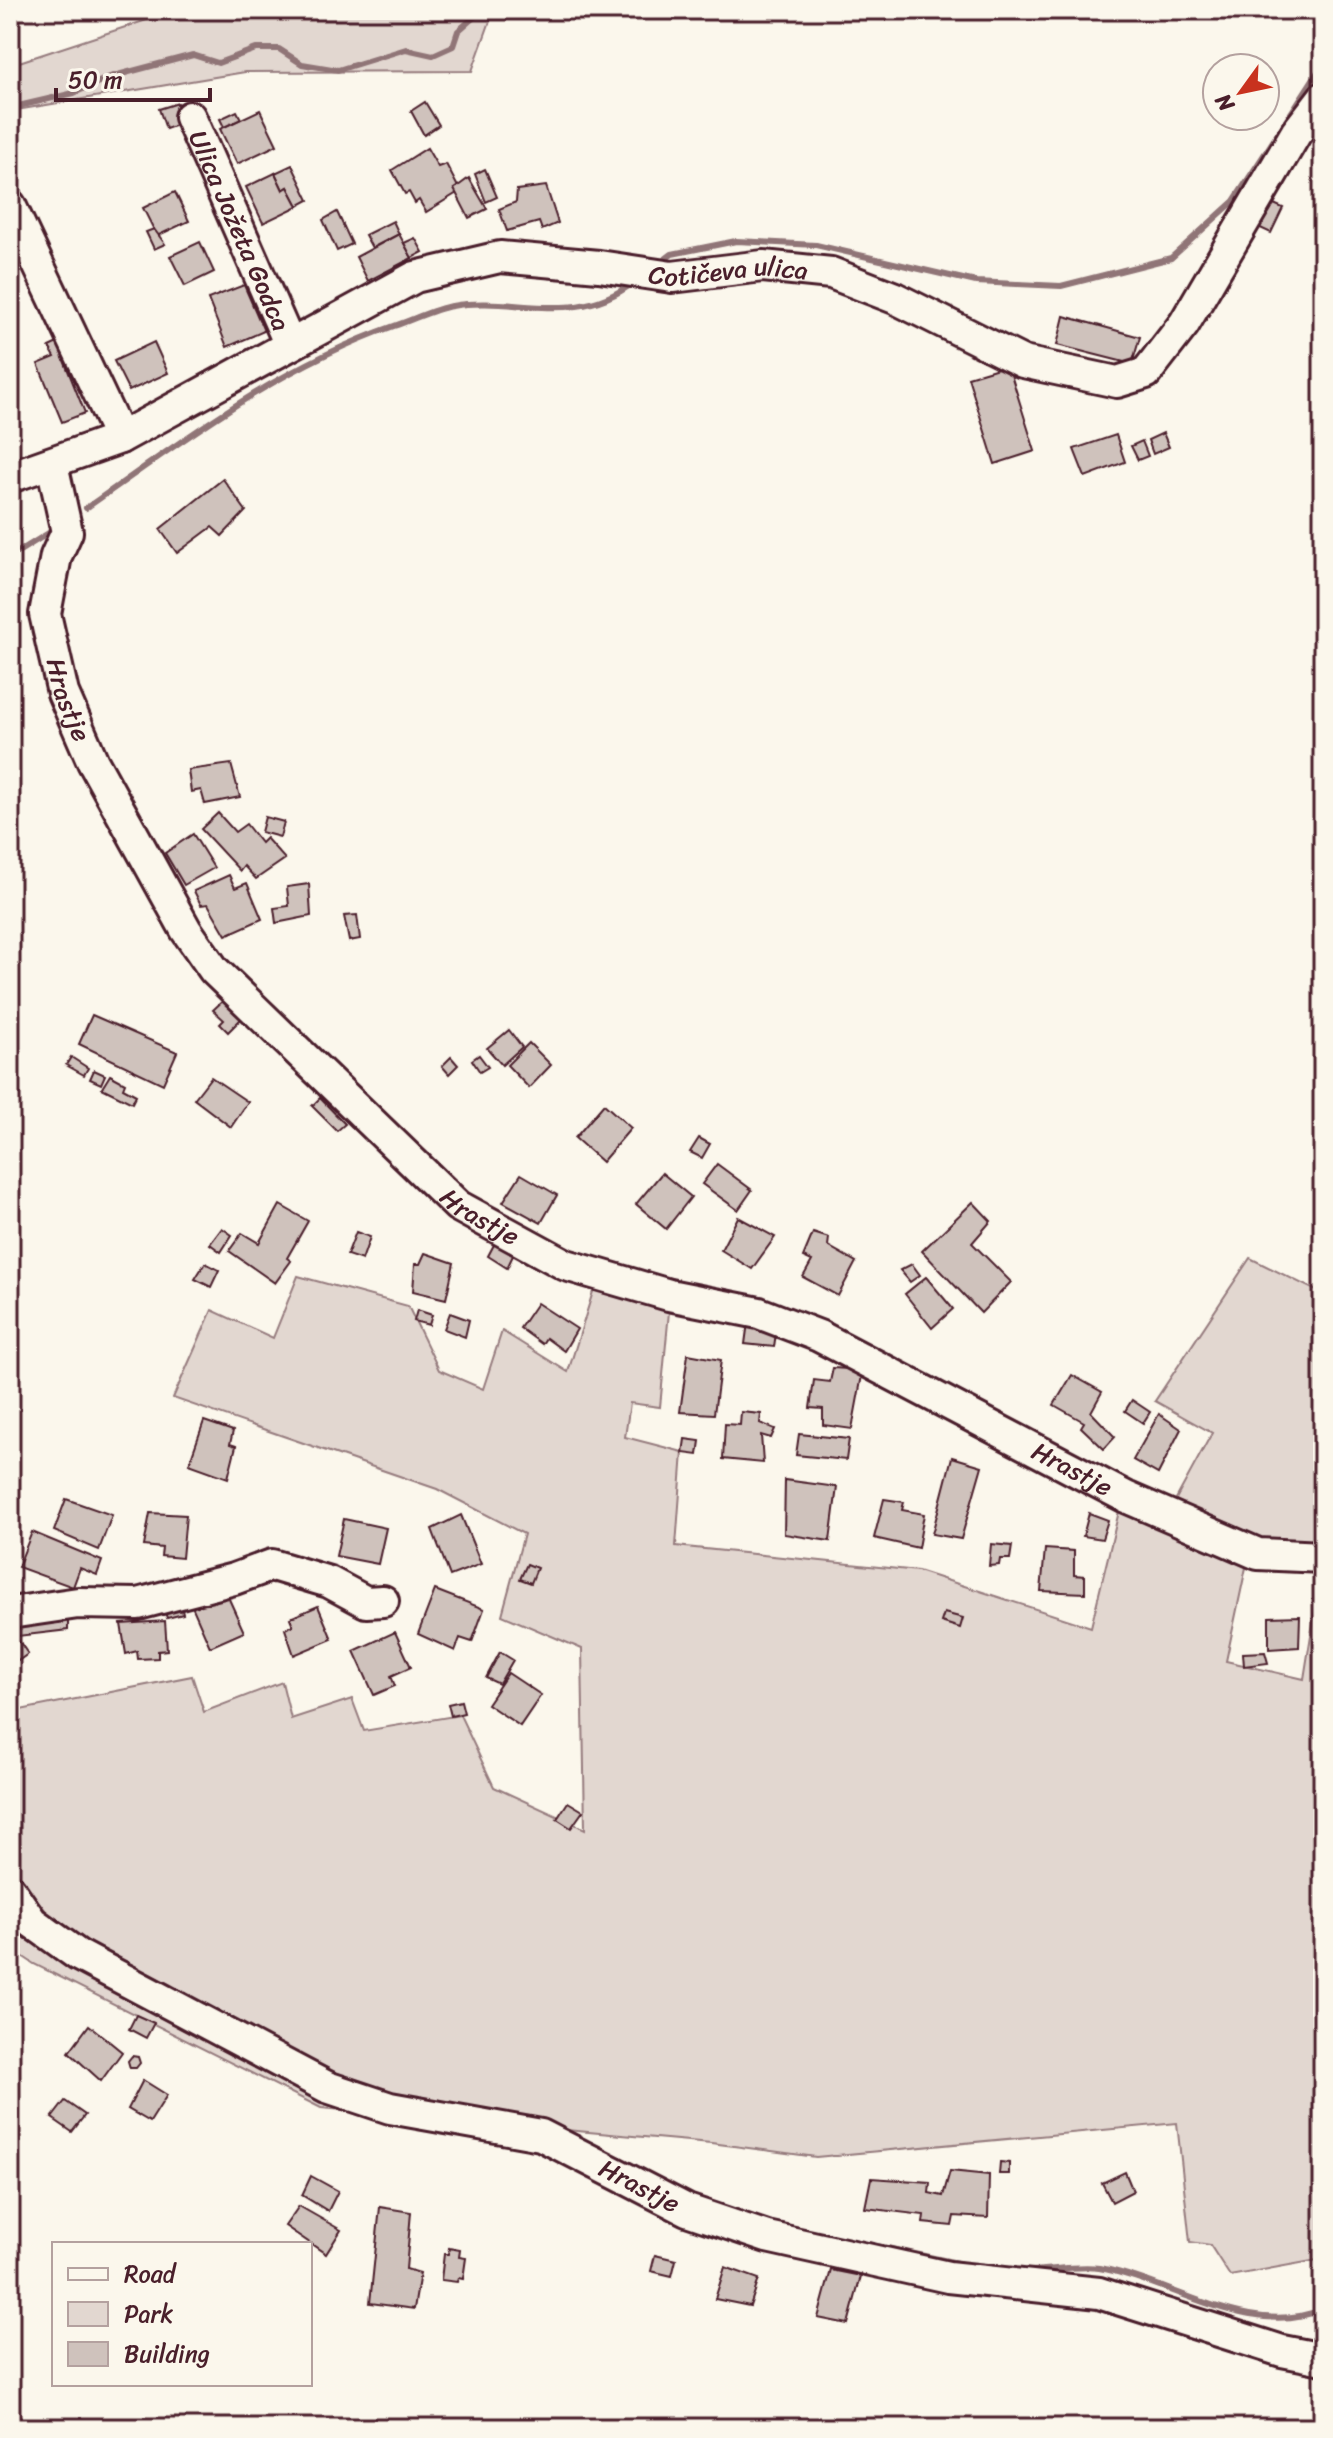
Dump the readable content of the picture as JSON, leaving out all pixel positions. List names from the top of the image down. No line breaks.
{"streets":{"street":["Ulica Jožeta Godca","Cotičeva ulica","Hrastje"]},"crossings":[["Ulica Jožeta Godca","Cotičeva ulica"],["Cotičeva ulica","Hrastje"]],"legend":["Road","Park","Building"],"scale_bar":"50 m","north":"bottom left"}
